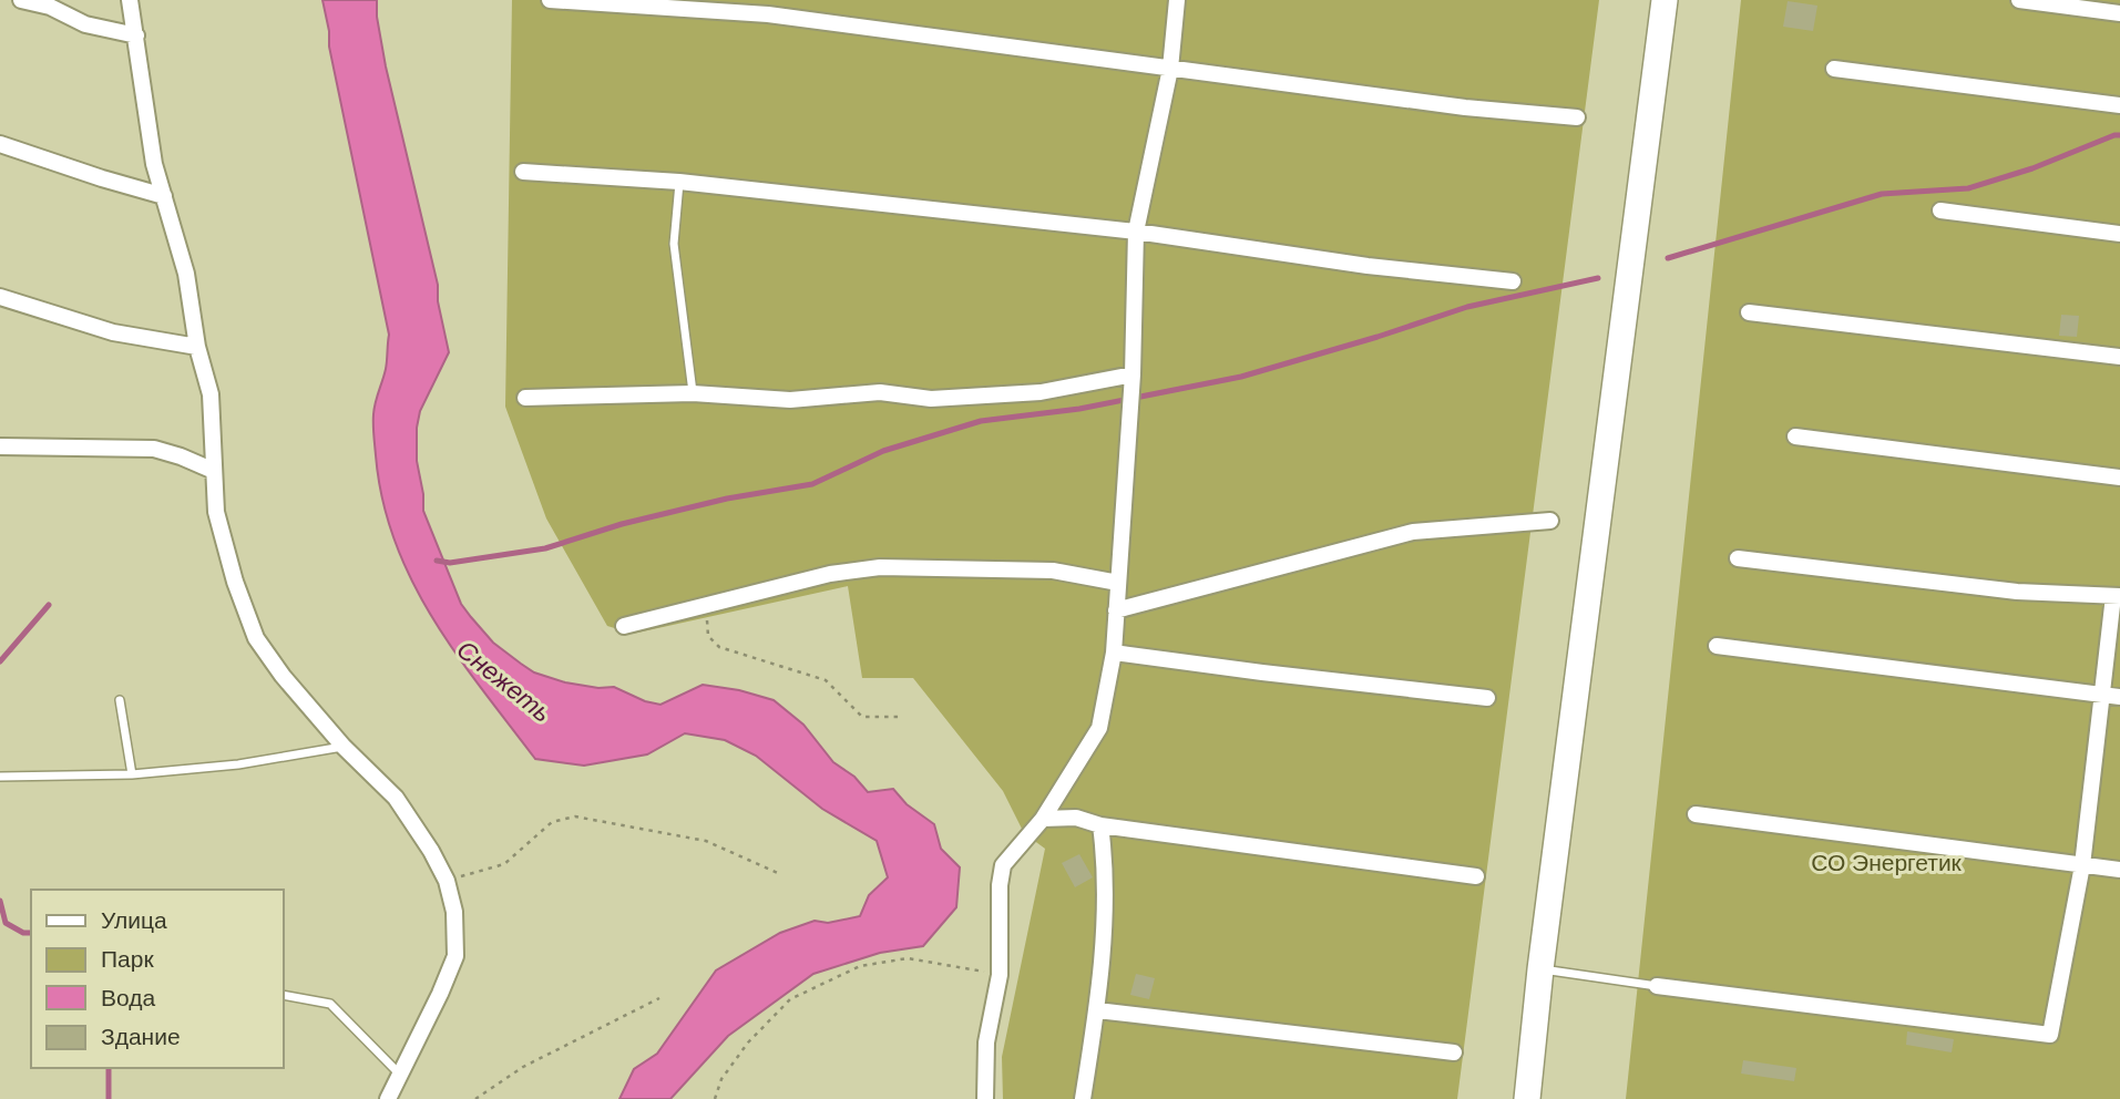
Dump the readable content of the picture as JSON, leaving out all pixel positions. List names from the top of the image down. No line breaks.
{"water":["Снежеть"],"parks":["СО Энергетик"],"legend":["Улица","Парк","Вода","Здание"]}
